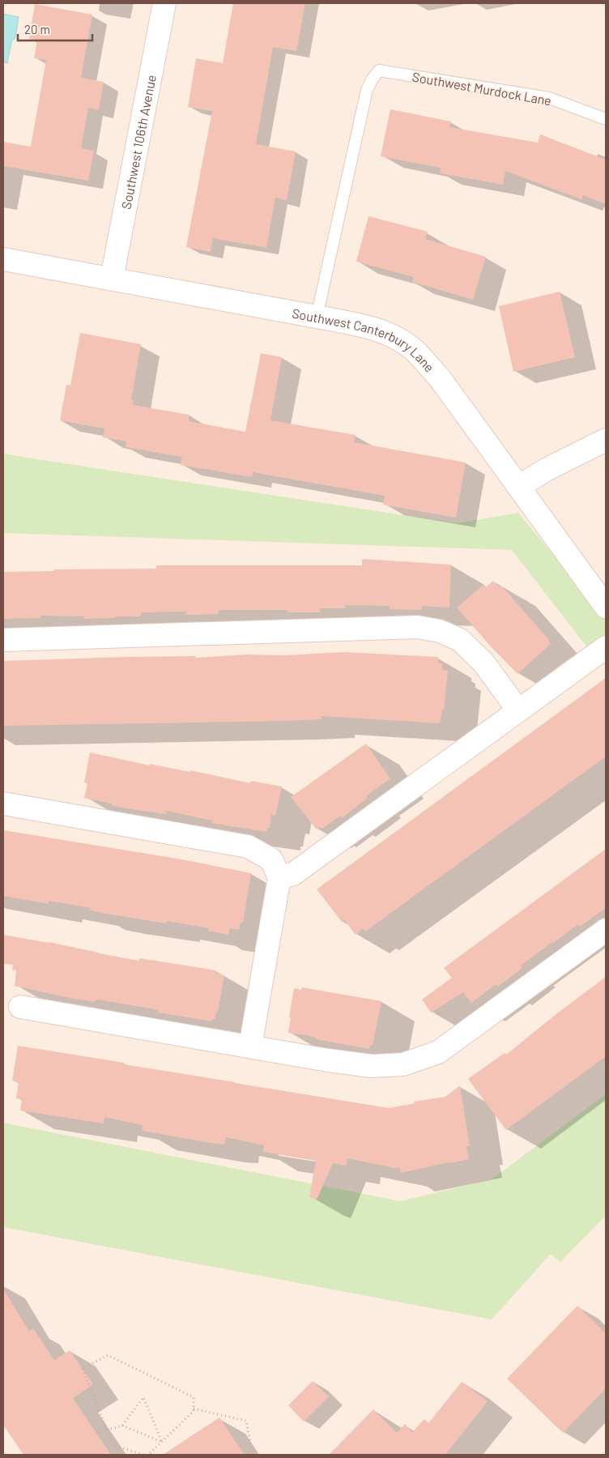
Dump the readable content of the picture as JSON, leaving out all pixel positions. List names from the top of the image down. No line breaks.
{"streets":{"street":["Southwest 106th Avenue","Southwest Canterbury Lane"],"lane":["Southwest Murdock Lane"]},"crossings":[["Southwest Murdock Lane","Southwest Canterbury Lane"],["Southwest 106th Avenue","Southwest Canterbury Lane"]],"scale_bar":"20 m"}
